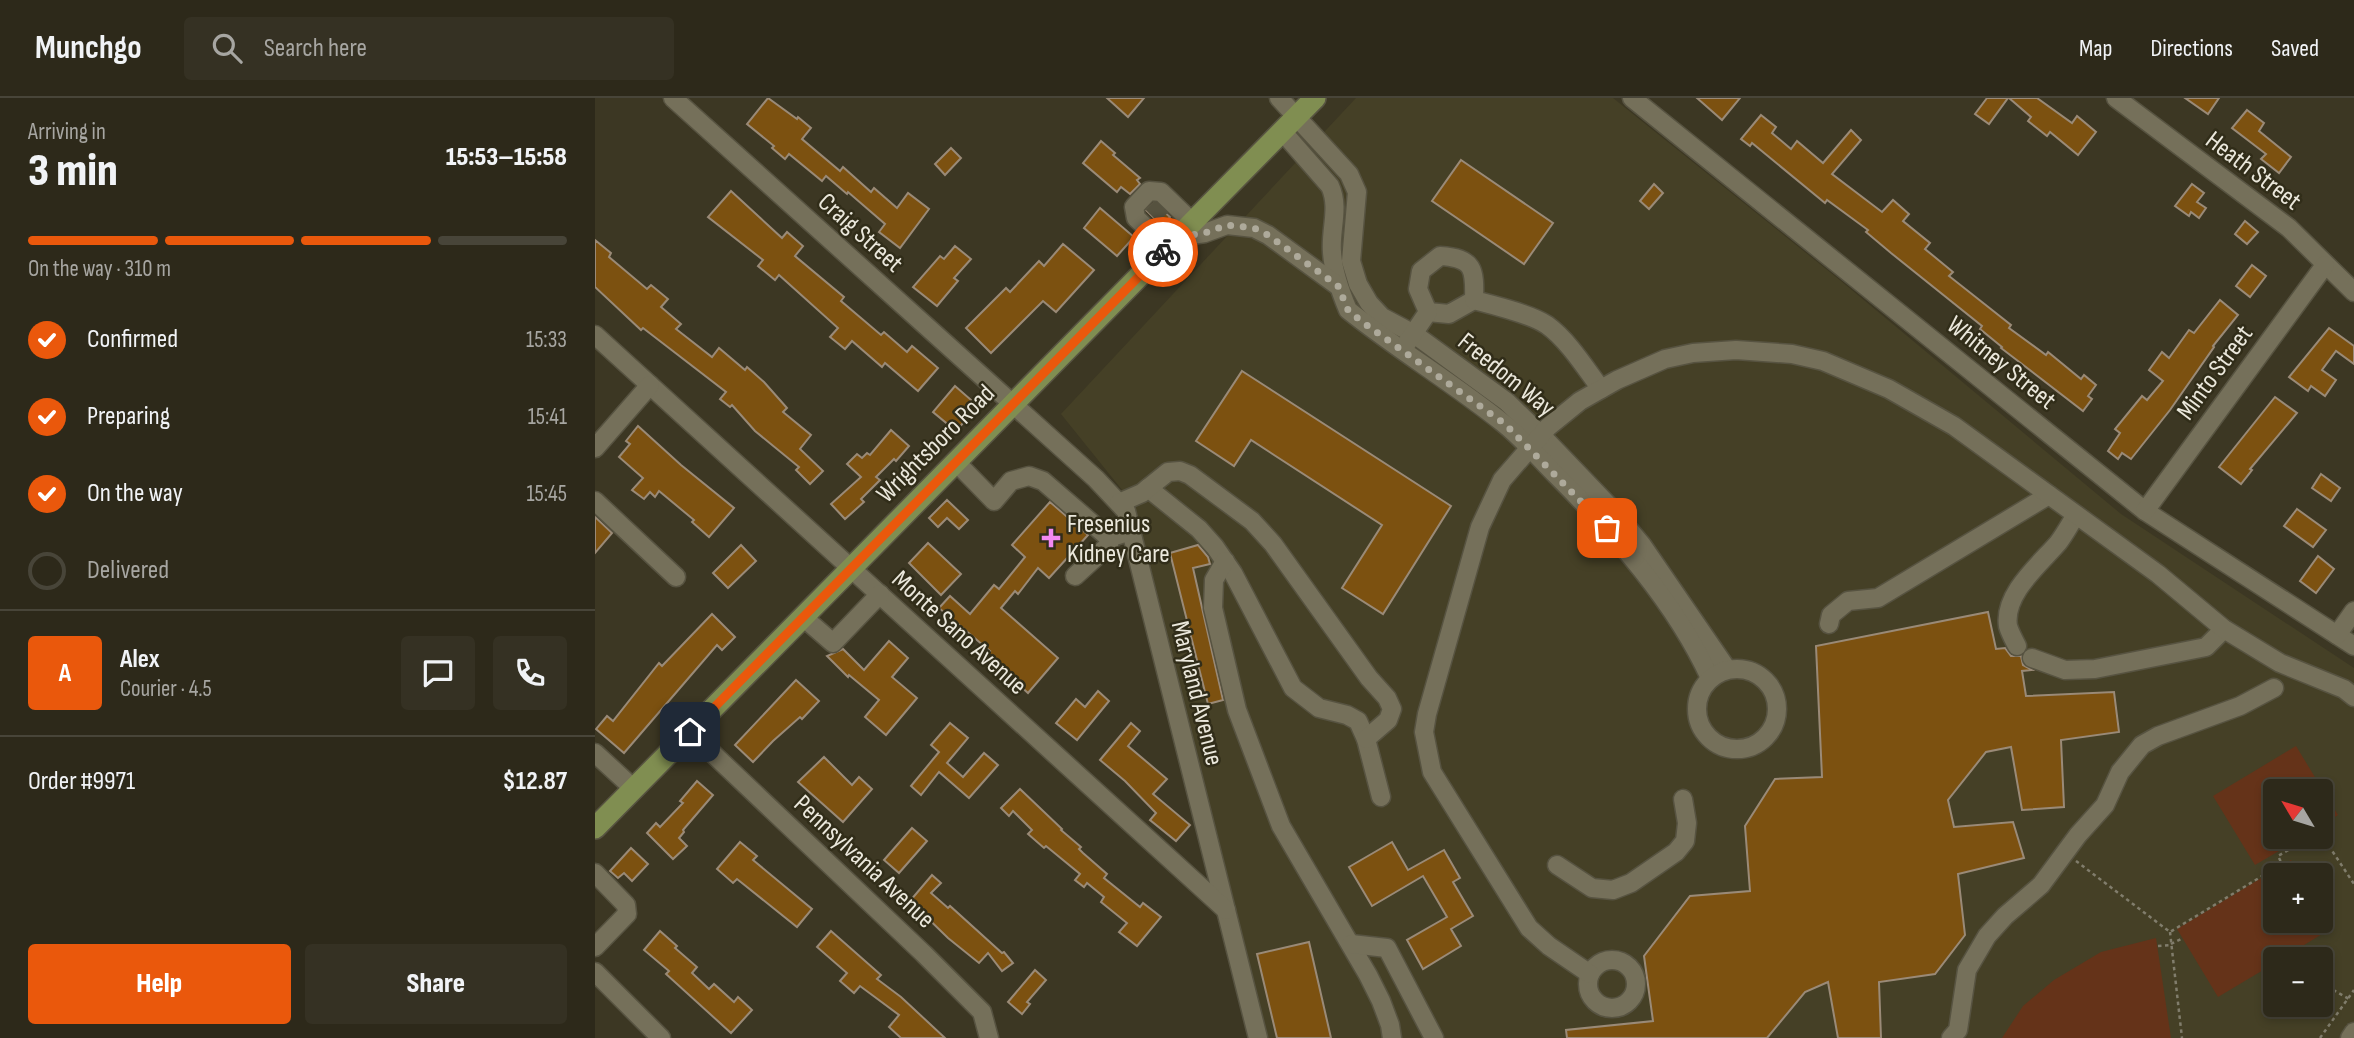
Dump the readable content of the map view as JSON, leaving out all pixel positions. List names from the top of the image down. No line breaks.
{"streets":{"main road":["Wrightsboro Road"],"street":["Heath Street","Craig Street","Whitney Street","Minto Street","Freedom Way","Monte Sano Avenue","Maryland Avenue","Pennsylvania Avenue"]},"crossings":[["Heath Street","Minto Street"],["Craig Street","Wrightsboro Road"],["Craig Street","Maryland Avenue"],["Whitney Street","Minto Street"],["Freedom Way","Wrightsboro Road"],["Wrightsboro Road","Monte Sano Avenue"],["Wrightsboro Road","Maryland Avenue"],["Wrightsboro Road","Pennsylvania Avenue"],["Monte Sano Avenue","Maryland Avenue"]],"places":{"health":["Fresenius Kidney Care"]},"north":"top left","page":{"header":"Munchgo","search":"Search here","nav":["Map","Directions","Saved"],"heading":["3 min","Arriving in","15:53–15:58"],"panel":["Alex","Courier · 4.5","Order #9971","$12.87"],"bar":"On the way · 310 m","list":[["Confirmed","15:33"],["Preparing","15:41"],["On the way","15:45"],"Delivered"],"round":"A","map_buttons":["+","−"],"buttons":["Help","Share"]}}
